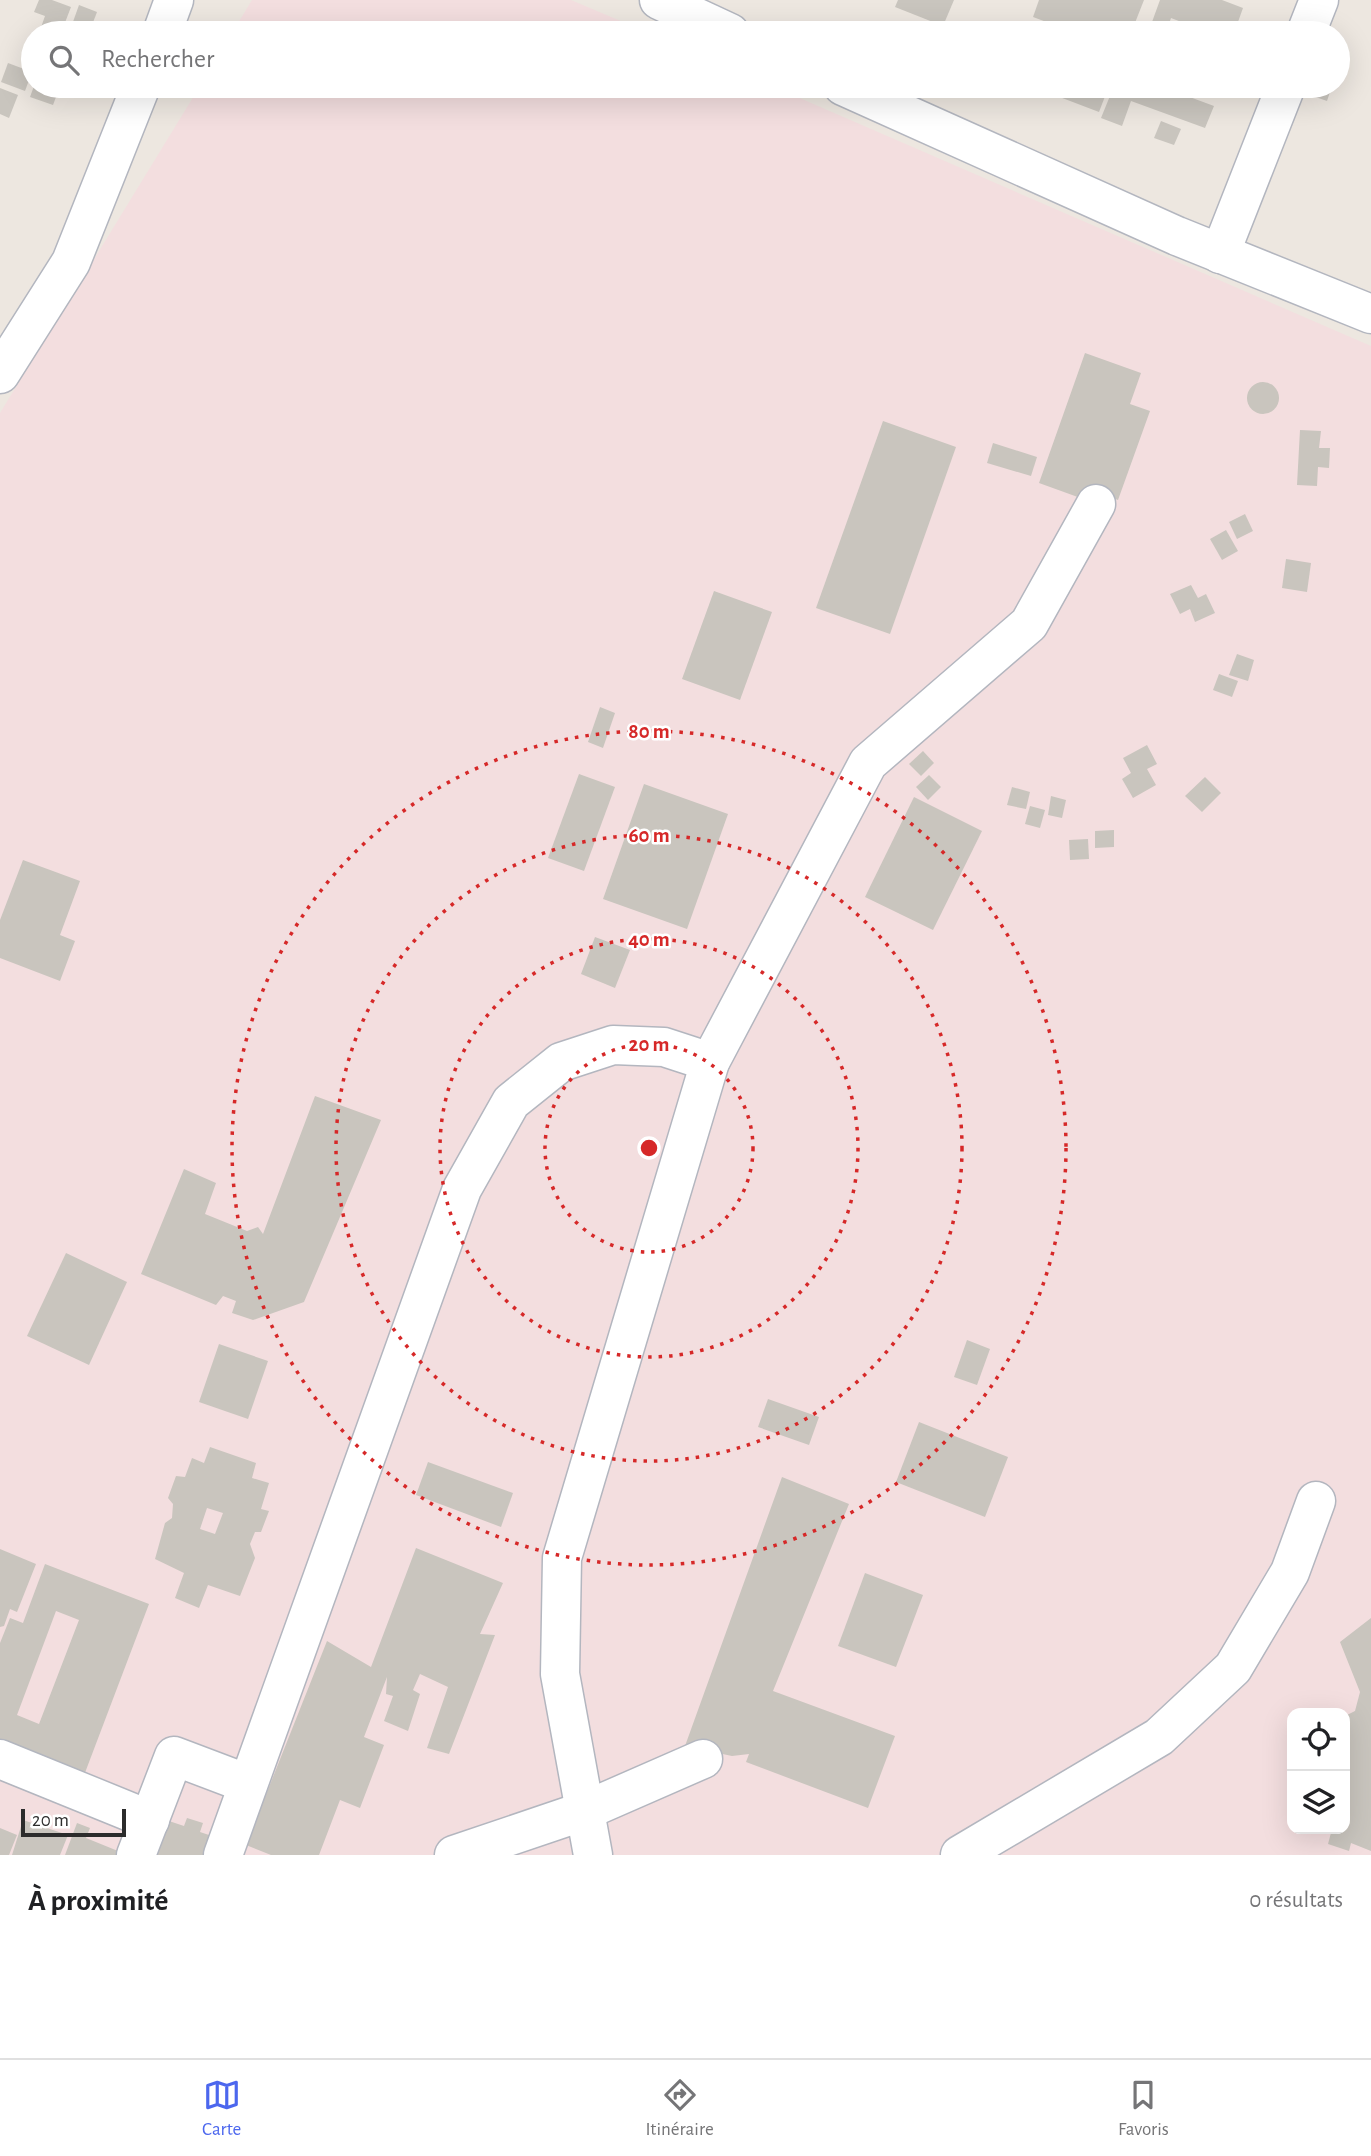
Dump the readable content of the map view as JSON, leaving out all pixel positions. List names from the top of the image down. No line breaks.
{"scale_bar":"20 m","page":{"search":"Rechercher","scale":"20 m","heading":["À proximité","0 résultats"],"nav":["Carte","Itinéraire","Favoris"]},"rings":["80 m","60 m","40 m","20 m"]}
